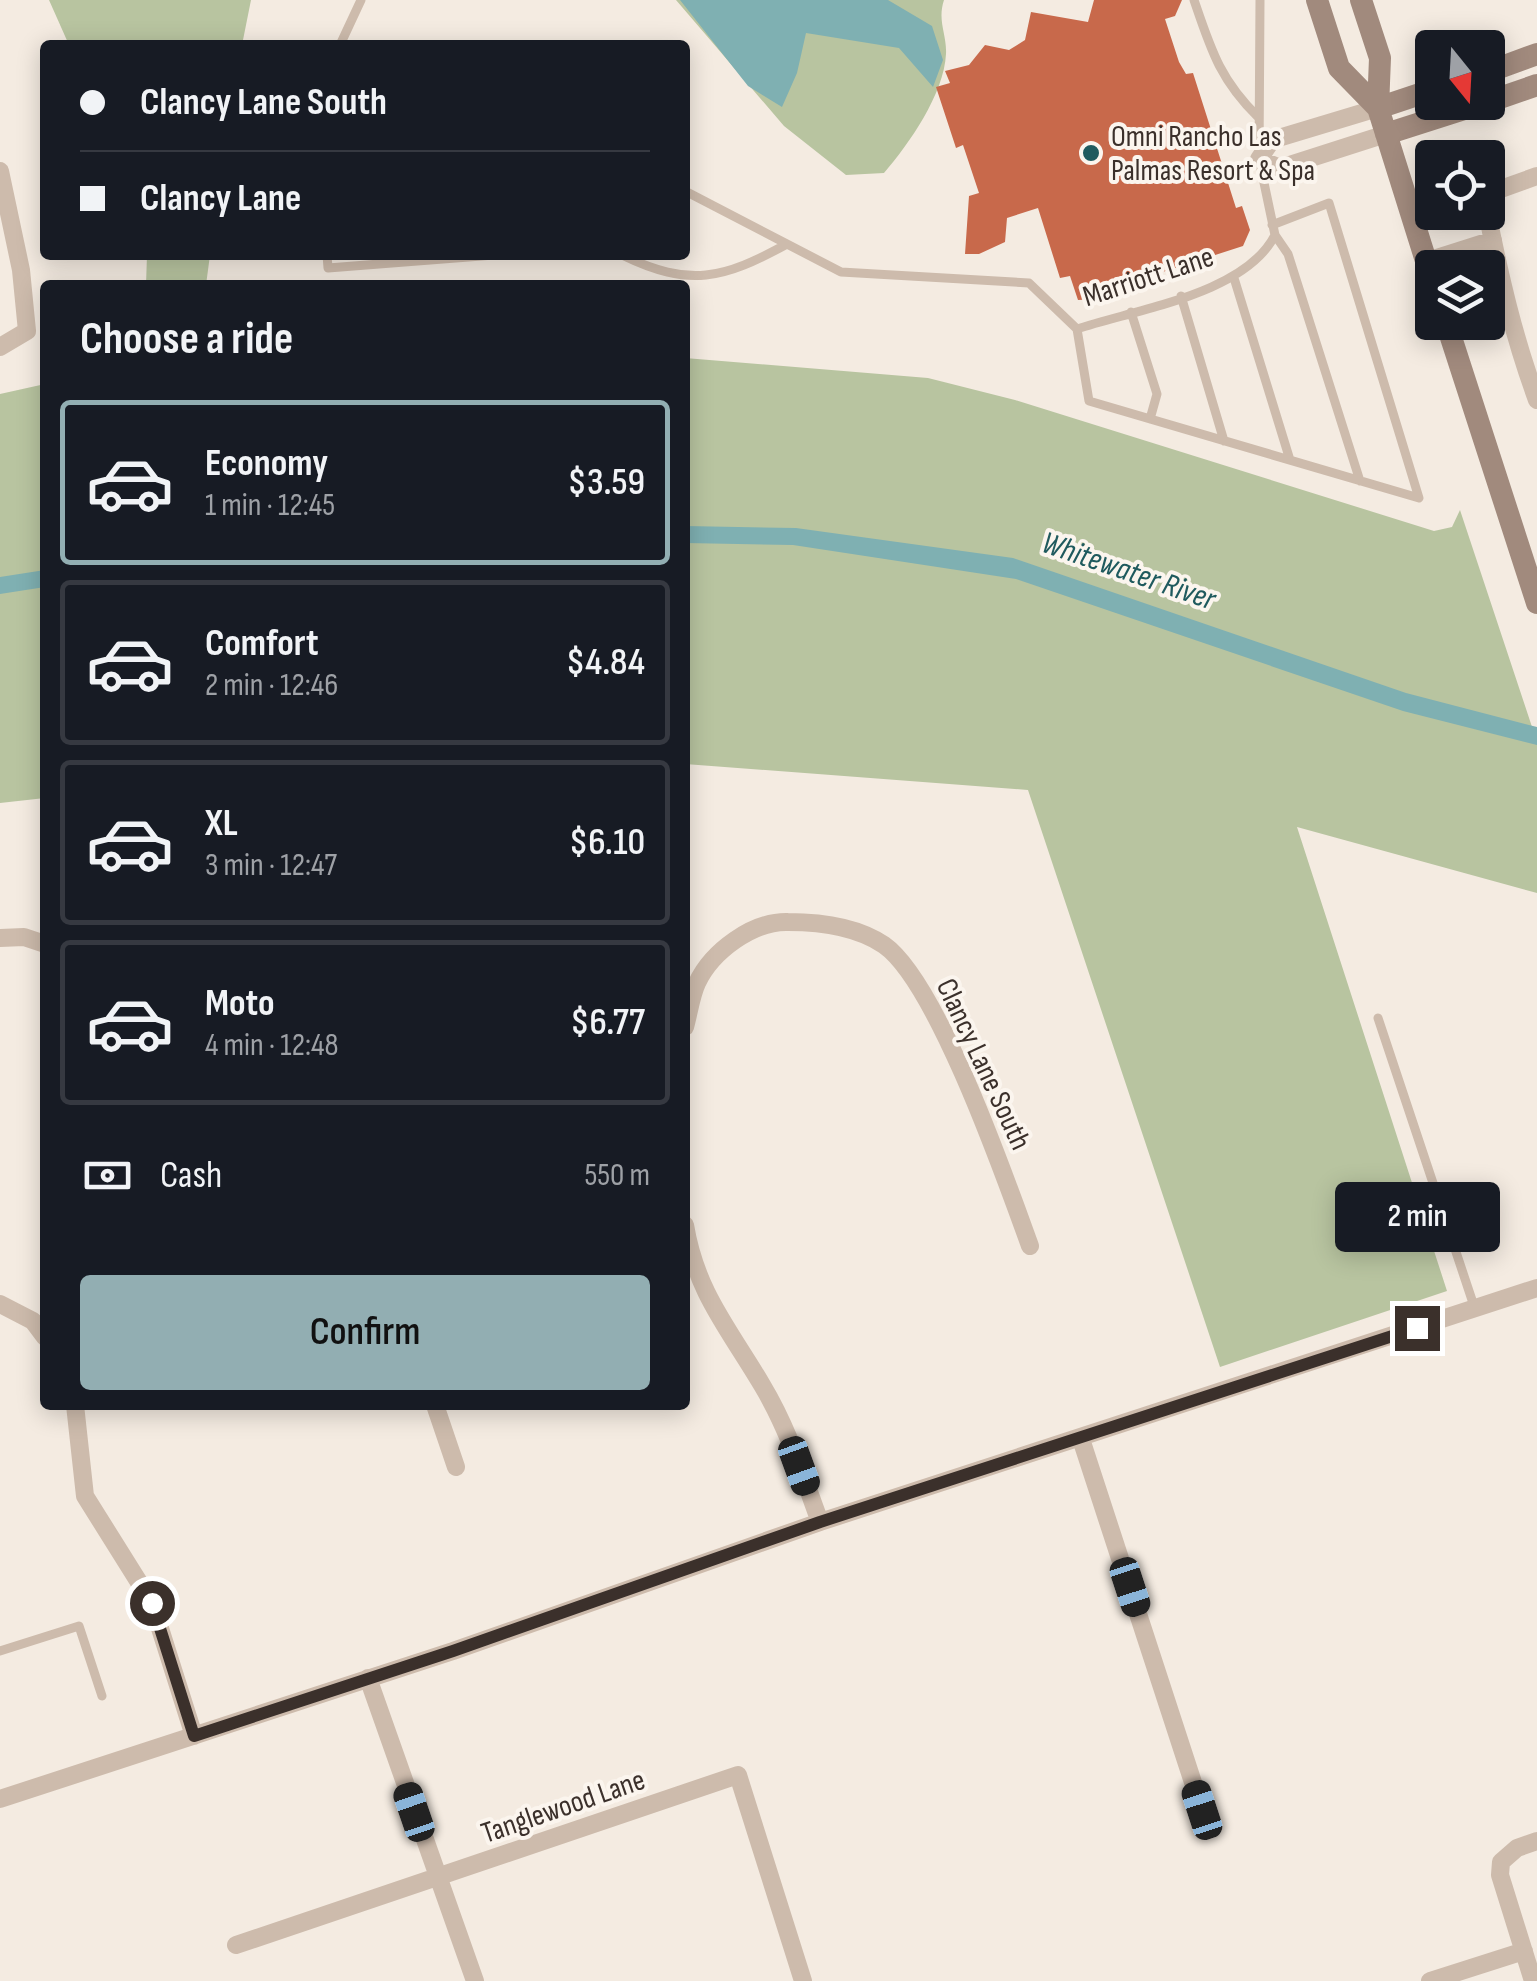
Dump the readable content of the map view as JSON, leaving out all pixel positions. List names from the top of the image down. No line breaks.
{"streets":{"street":["Clancy Lane South","Tanglewood Lane"],"lane":["Marriott Lane"]},"water":["Whitewater River"],"places":["Omni Rancho Las Palmas Resort & Spa"],"north":"bottom","page":{"banner":["Clancy Lane South","Clancy Lane"],"heading":"Choose a ride","list":[{"name":"Economy","note":"1 min · 12:45","value":"$3.59"},{"name":"Comfort","note":"2 min · 12:46","value":"$4.84"},{"name":"XL","note":"3 min · 12:47","value":"$6.10"},{"name":"Moto","note":"4 min · 12:48","value":"$6.77"}],"pay":["Cash","550 m"],"bubble":"2 min","buttons":"Confirm"}}
